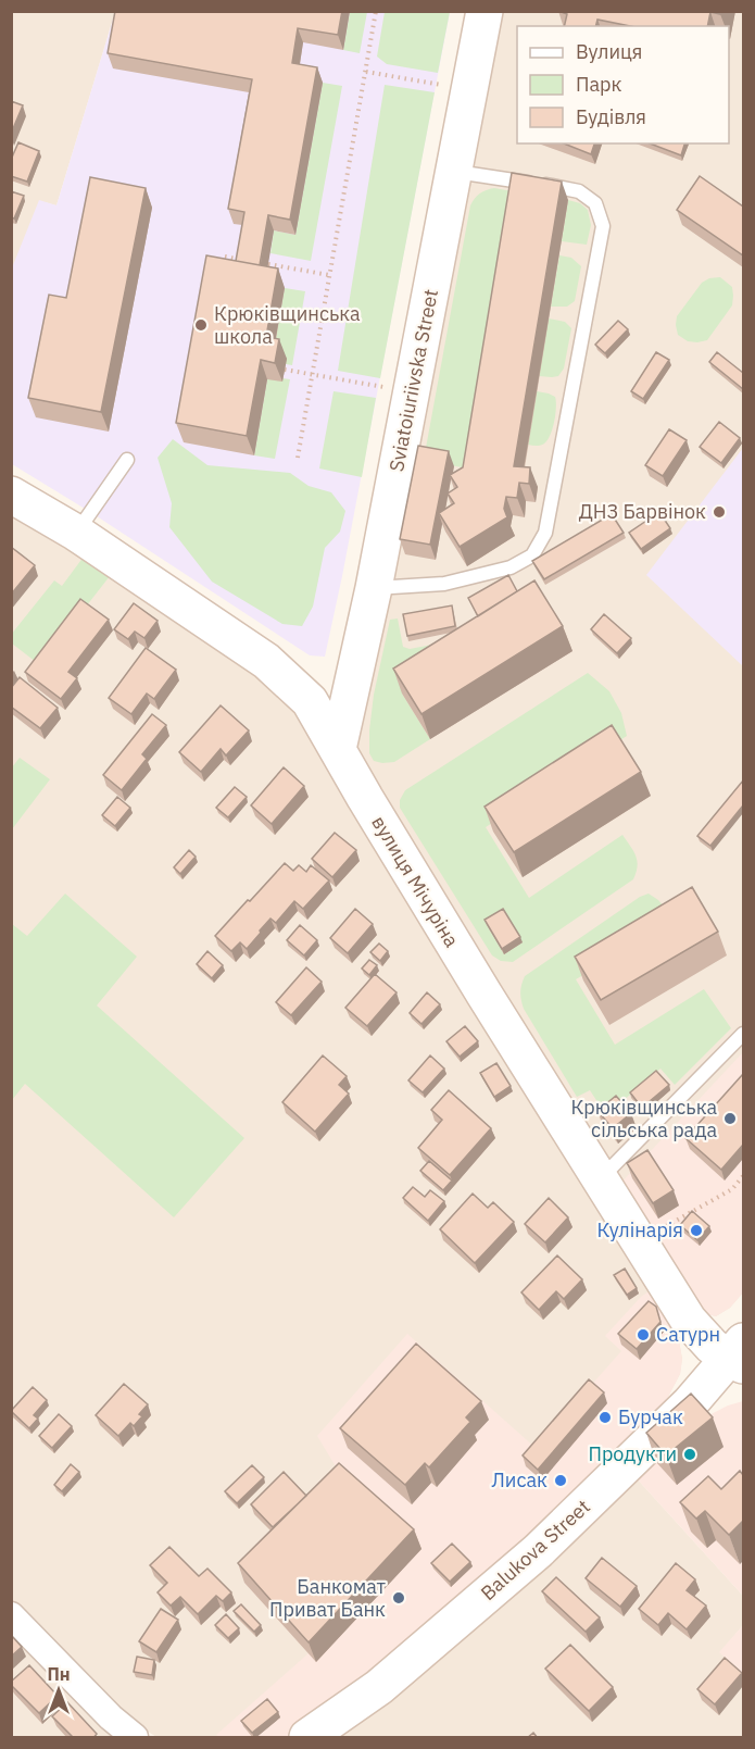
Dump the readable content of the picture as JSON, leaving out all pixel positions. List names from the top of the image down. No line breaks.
{"streets":{"street":["Sviatoiuriivska Street","вулиця Мічуріна","Balukova Street"]},"crossings":[["Sviatoiuriivska Street","вулиця Мічуріна"],["вулиця Мічуріна","Balukova Street"]],"places":["Крюківщинська школа","ДНЗ Барвінок","Крюківщинська сільська рада","Кулінарія","Сатурн","Бурчак","Продукти","Лисак","Банкомат Приват Банк"],"legend":["Вулиця","Парк","Будівля"],"north":"top"}
